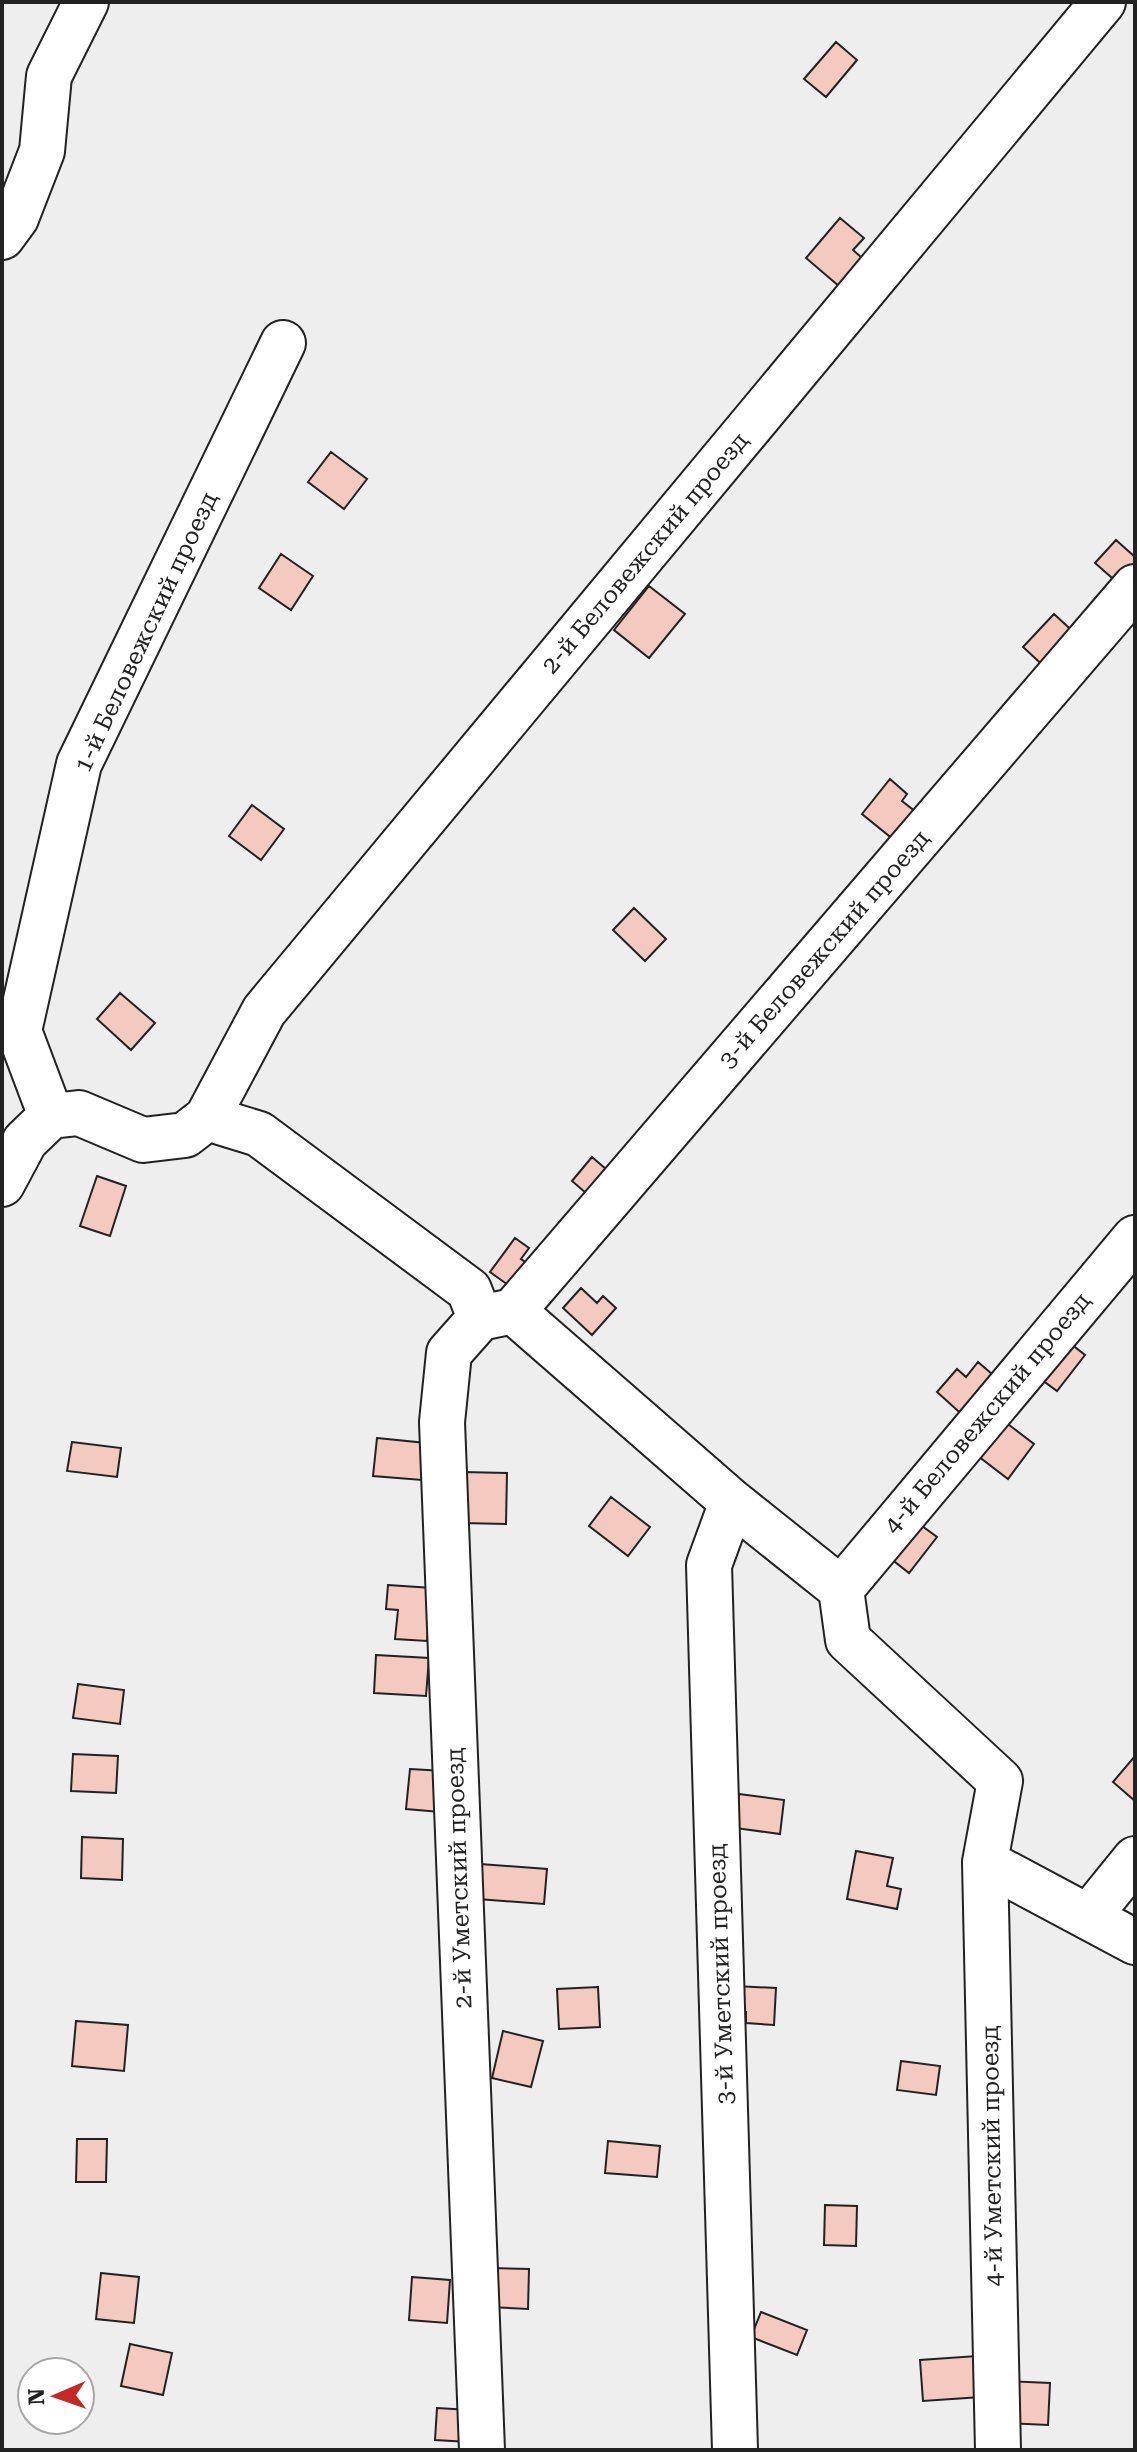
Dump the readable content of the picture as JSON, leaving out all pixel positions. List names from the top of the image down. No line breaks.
{"streets":{"lane":["2-й Беловежский проезд","1-й Беловежский проезд","3-й Беловежский проезд","4-й Беловежский проезд","2-й Уметский проезд","3-й Уметский проезд","4-й Уметский проезд"]},"crossings":[["3-й Беловежский проезд","2-й Уметский проезд"],["4-й Беловежский проезд","4-й Уметский проезд"]],"north":"left"}
